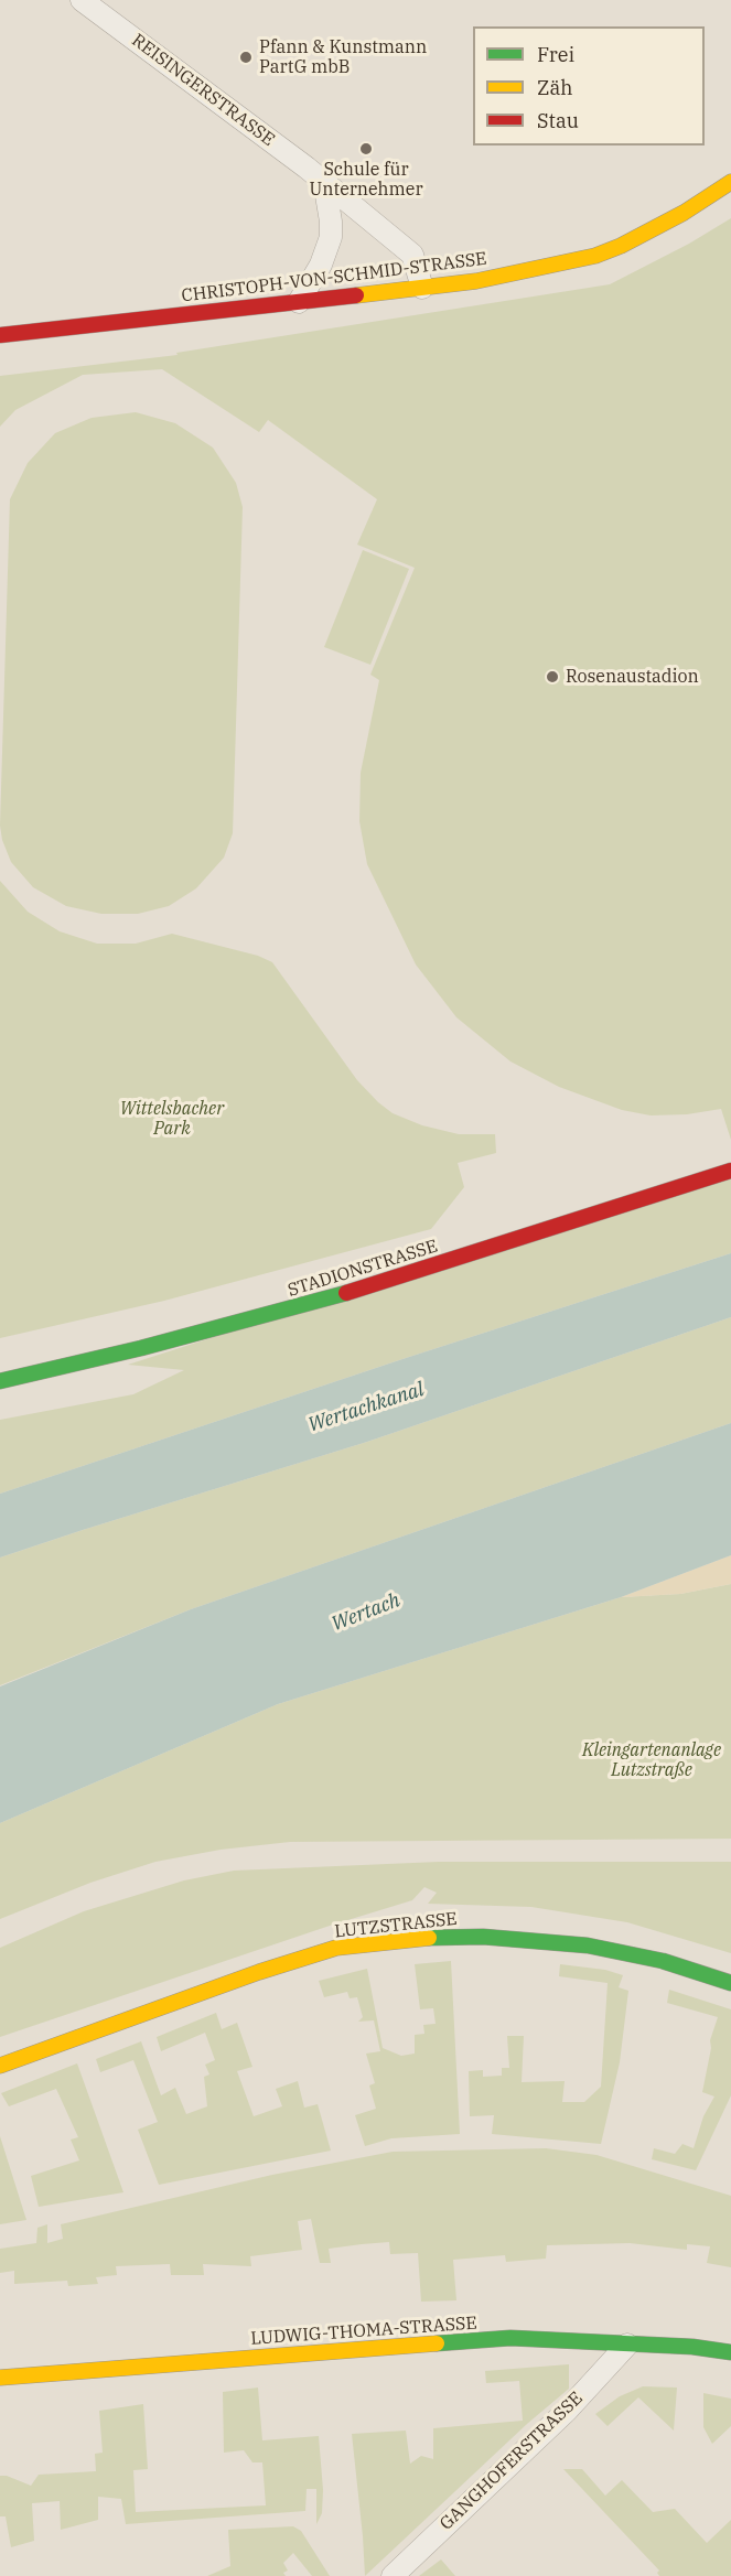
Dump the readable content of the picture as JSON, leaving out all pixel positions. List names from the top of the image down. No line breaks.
{"streets":{"street":["REISINGERSTRASSE","CHRISTOPH-VON-SCHMID-STRASSE","STADIONSTRASSE","LUTZSTRASSE","LUDWIG-THOMA-STRASSE","GANGHOFERSTRASSE"]},"crossings":[["REISINGERSTRASSE","CHRISTOPH-VON-SCHMID-STRASSE"],["LUDWIG-THOMA-STRASSE","GANGHOFERSTRASSE"]],"water":["Wertachkanal","Wertach"],"parks":["Wittelsbacher Park","Kleingartenanlage Lutzstraße"],"places":["Pfann & Kunstmann PartG mbB","Schule für Unternehmer","Rosenaustadion"],"legend":["Frei","Zäh","Stau"]}
